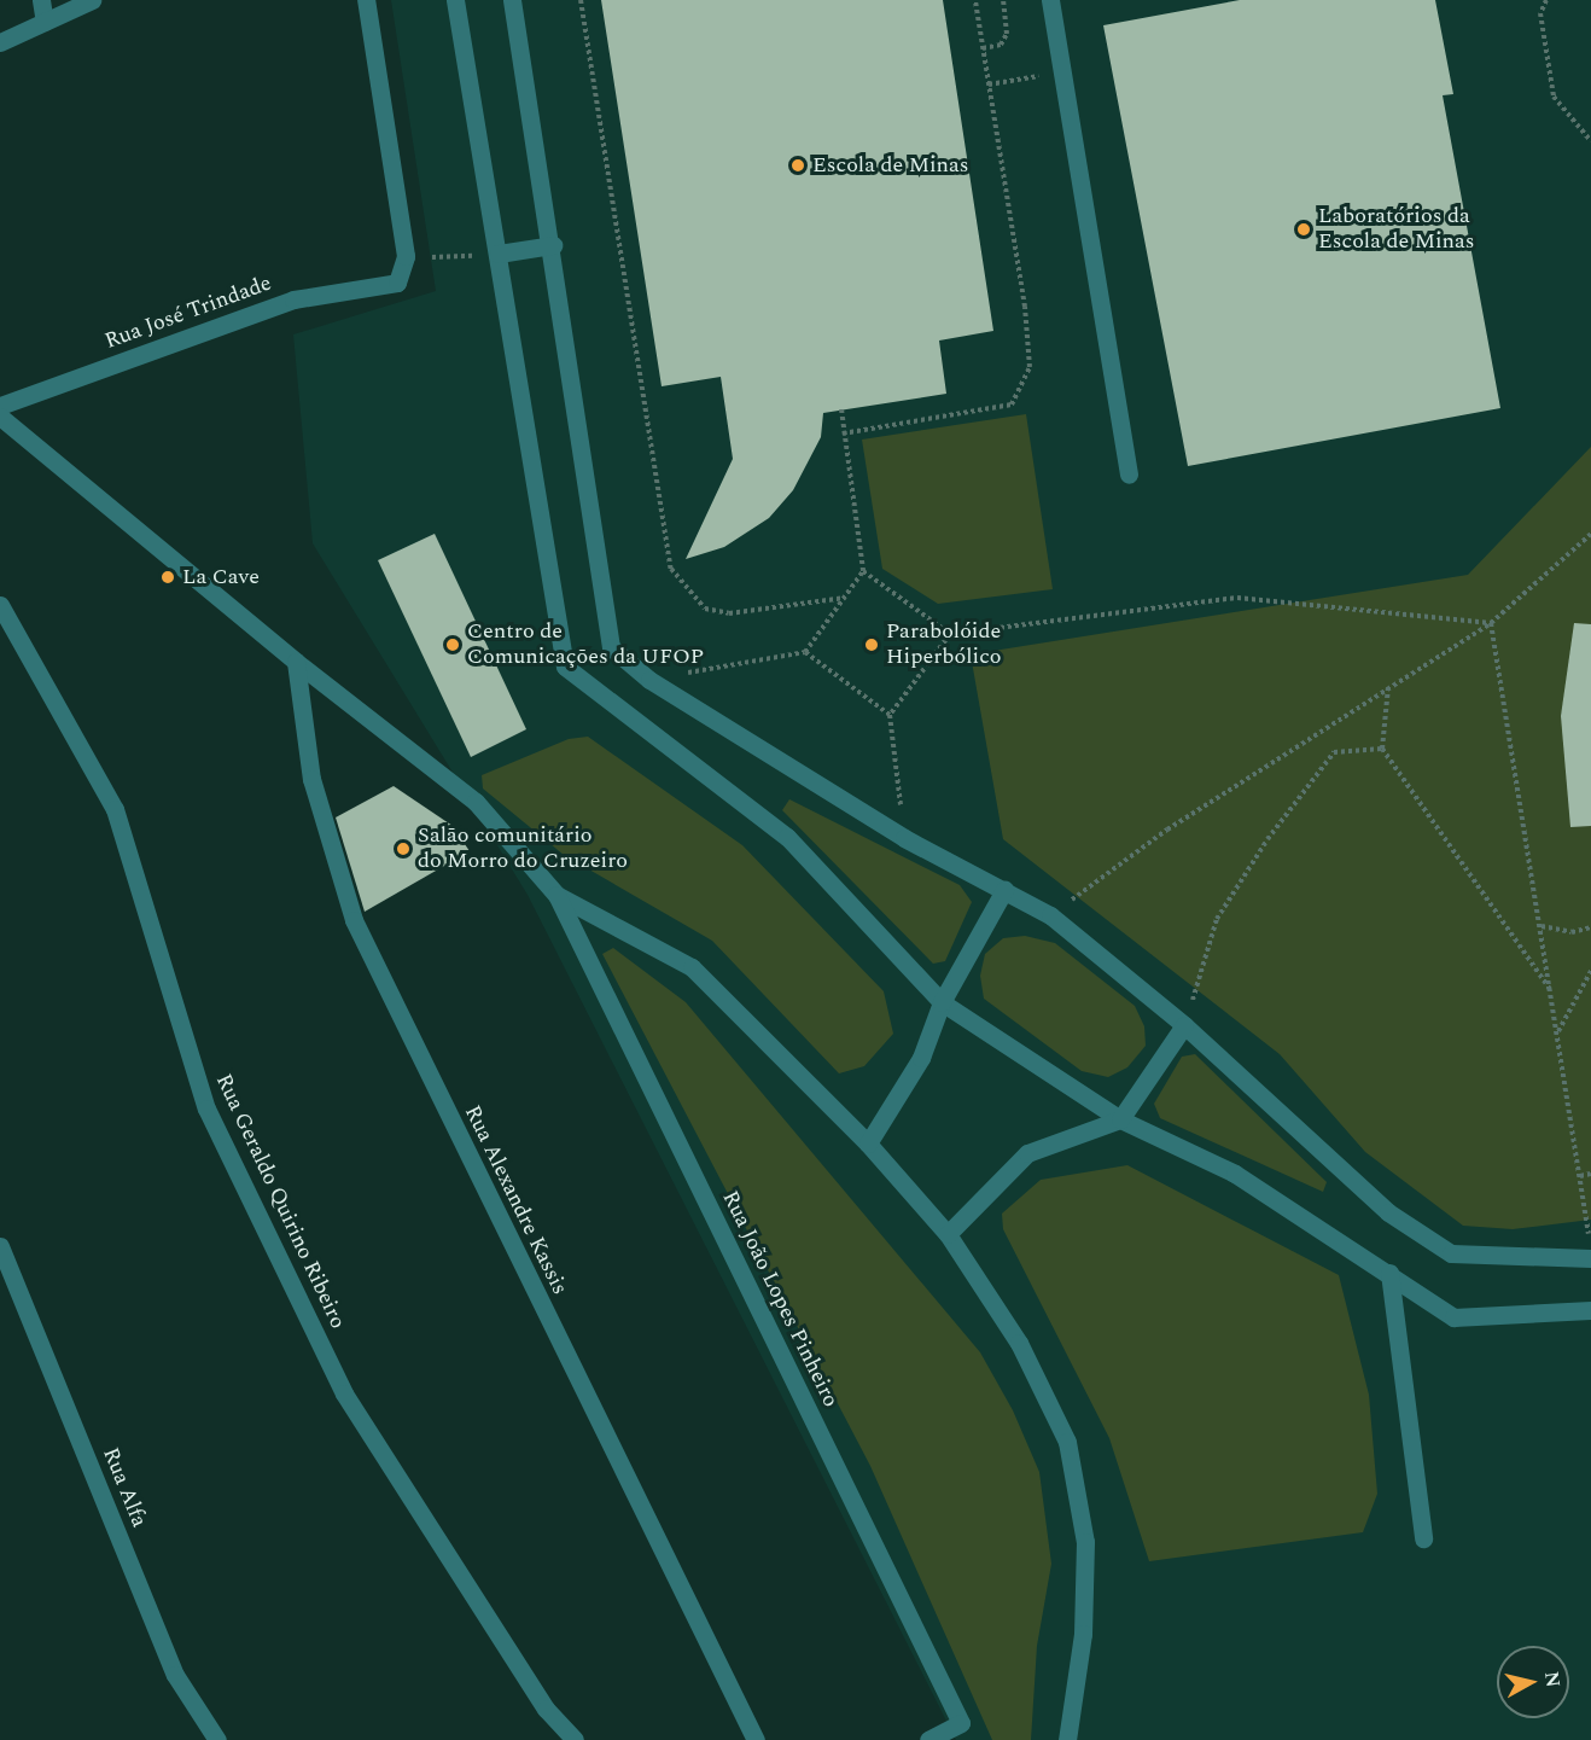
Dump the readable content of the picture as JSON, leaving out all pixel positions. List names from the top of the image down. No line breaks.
{"streets":{"street":["Rua José Trindade","Rua Alexandre Kassis","Rua Geraldo Quirino Ribeiro","Rua João Lopes Pinheiro","Rua Alfa"]},"places":["Escola de Minas","Laboratórios da Escola de Minas","La Cave","Centro de Comunicações da UFOP","Parabolóide Hiperbólico","Salão comunitário do Morro do Cruzeiro"],"north":"right"}
